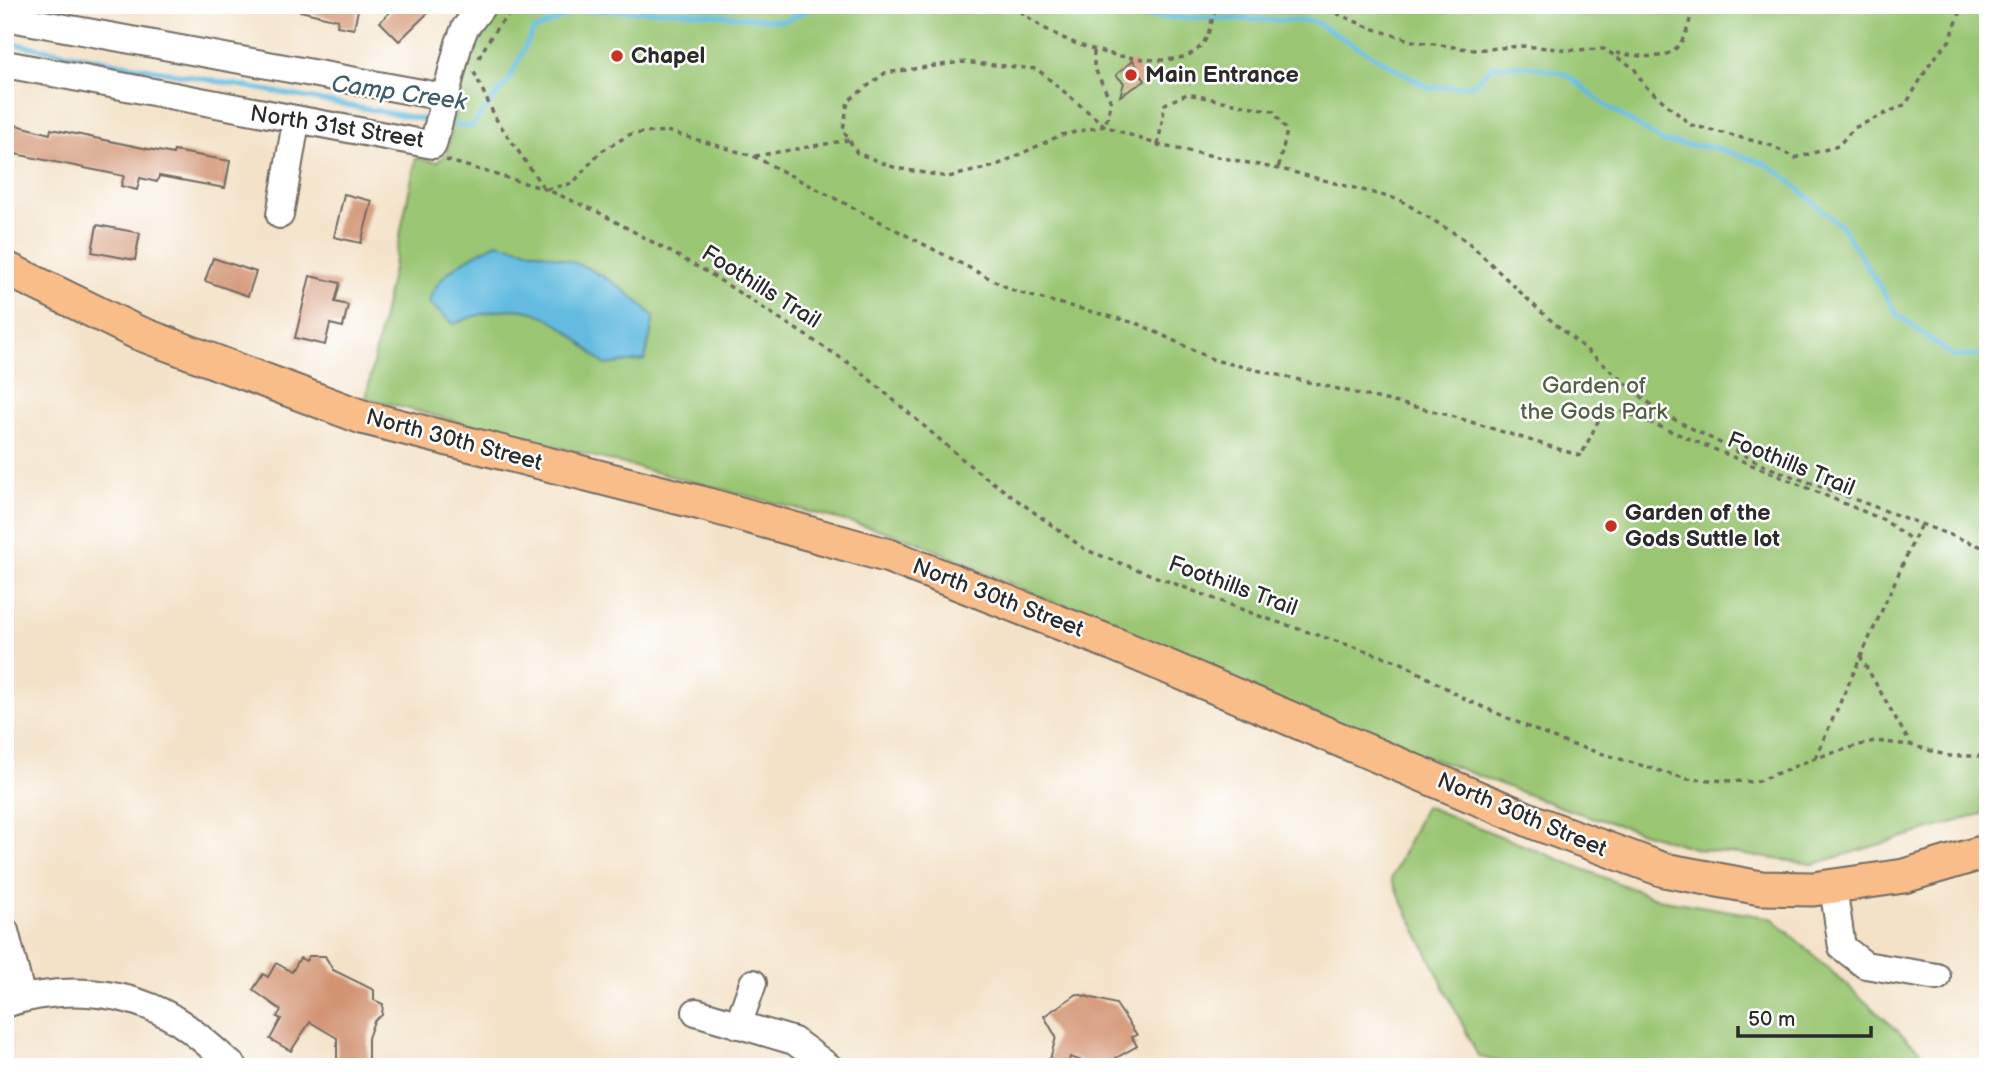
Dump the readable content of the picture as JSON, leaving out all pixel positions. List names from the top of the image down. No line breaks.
{"streets":{"main road":["North 30th Street"],"street":["North 31st Street"],"path":["Foothills Trail"]},"crossings":[["North 31st Street","Foothills Trail"]],"water":["Camp Creek"],"parks":["Garden of the Gods Park"],"places":["Chapel","Main Entrance","Garden of the Gods Suttle lot"],"scale_bar":"50 m"}
